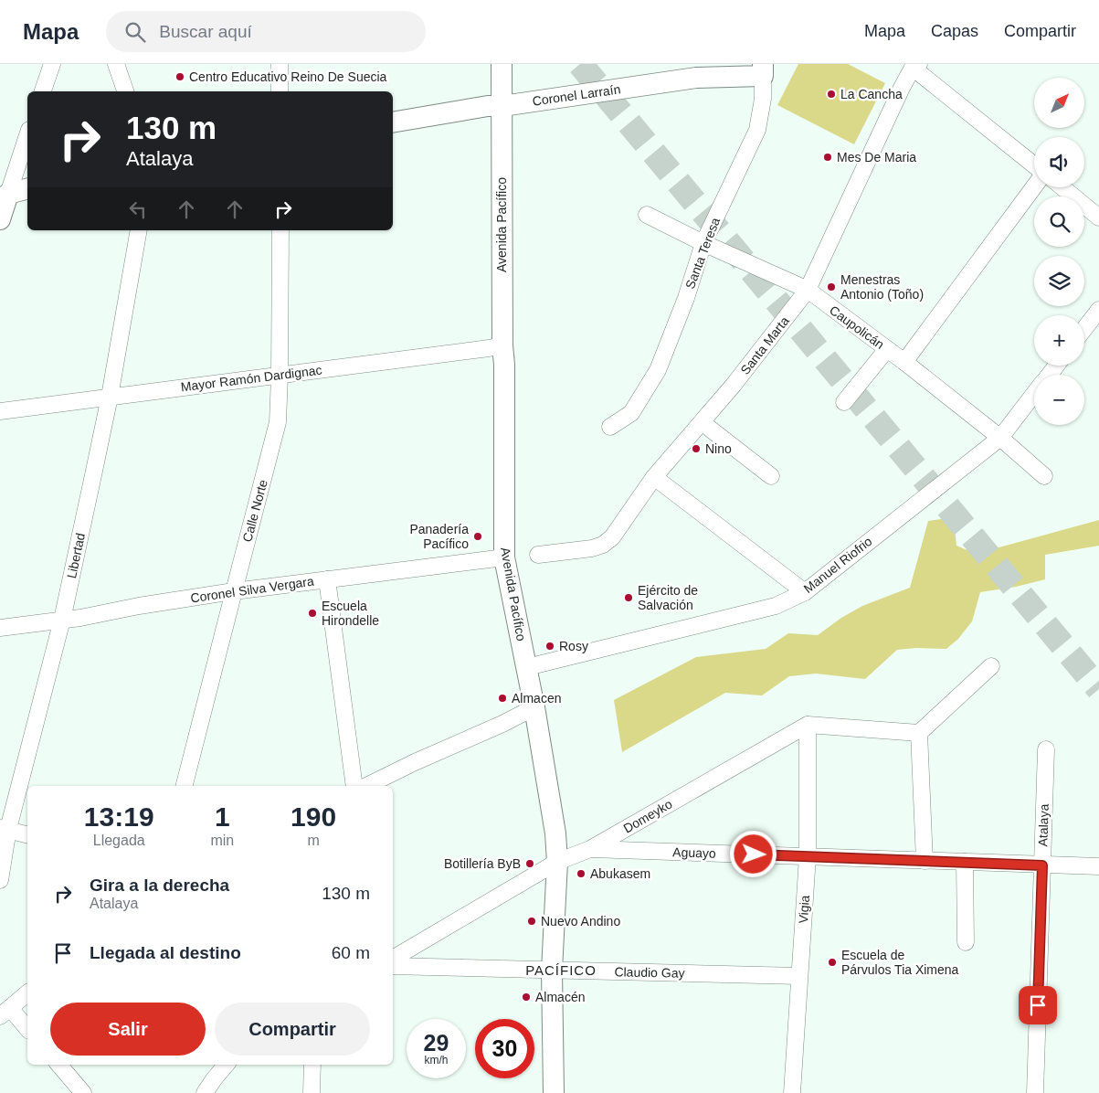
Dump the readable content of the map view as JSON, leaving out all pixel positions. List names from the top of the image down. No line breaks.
{"streets":{"street":["Coronel Larraín","Avenida Pacífico","Santa Teresa","Caupolicán","Santa Marta","Mayor Ramón Dardignac","Calle Norte","Libertad","Manuel Riofrio","Coronel Silva Vergara","Domeyko","Atalaya","Aguayo","Vigia","Claudio Gay"]},"crossings":[["Coronel Larraín","Avenida Pacífico"],["Coronel Larraín","Santa Teresa"],["Avenida Pacífico","Mayor Ramón Dardignac"],["Avenida Pacífico","Manuel Riofrio"],["Avenida Pacífico","Coronel Silva Vergara"],["Avenida Pacífico","Domeyko"],["Avenida Pacífico","Claudio Gay"],["Santa Teresa","Caupolicán"],["Caupolicán","Santa Marta"],["Caupolicán","Manuel Riofrio"],["Mayor Ramón Dardignac","Calle Norte"],["Mayor Ramón Dardignac","Libertad"],["Calle Norte","Coronel Silva Vergara"],["Libertad","Coronel Silva Vergara"],["Domeyko","Aguayo"],["Domeyko","Vigia"],["Atalaya","Aguayo"],["Aguayo","Vigia"],["Vigia","Claudio Gay"]],"districts":["PACÍFICO"],"places":["Centro Educativo Reino De Suecia","La Cancha","Mes De Maria","Menestras Antonio (Toño)","Nino","Panadería Pacífico","Ejército de Salvación","Escuela Hirondelle","Rosy","Almacen","Botillería ByB","Abukasem","Nuevo Andino","Escuela de Párvulos Tia Ximena","Almacén"],"north":"top right","page":{"header":"Mapa","search":"Buscar aquí","nav":["Mapa","Capas","Compartir"],"map_buttons":["+","−"],"turn":["130 m","Atalaya"],"eta":["13:19","Llegada","1","min","190","m"],"list":[{"name":"Gira a la derecha","note":"Atalaya","value":"130 m"},{"name":"Llegada al destino","value":"60 m"}],"buttons":["Salir","Compartir"],"speed":"29 km/h","limit":"30"}}
